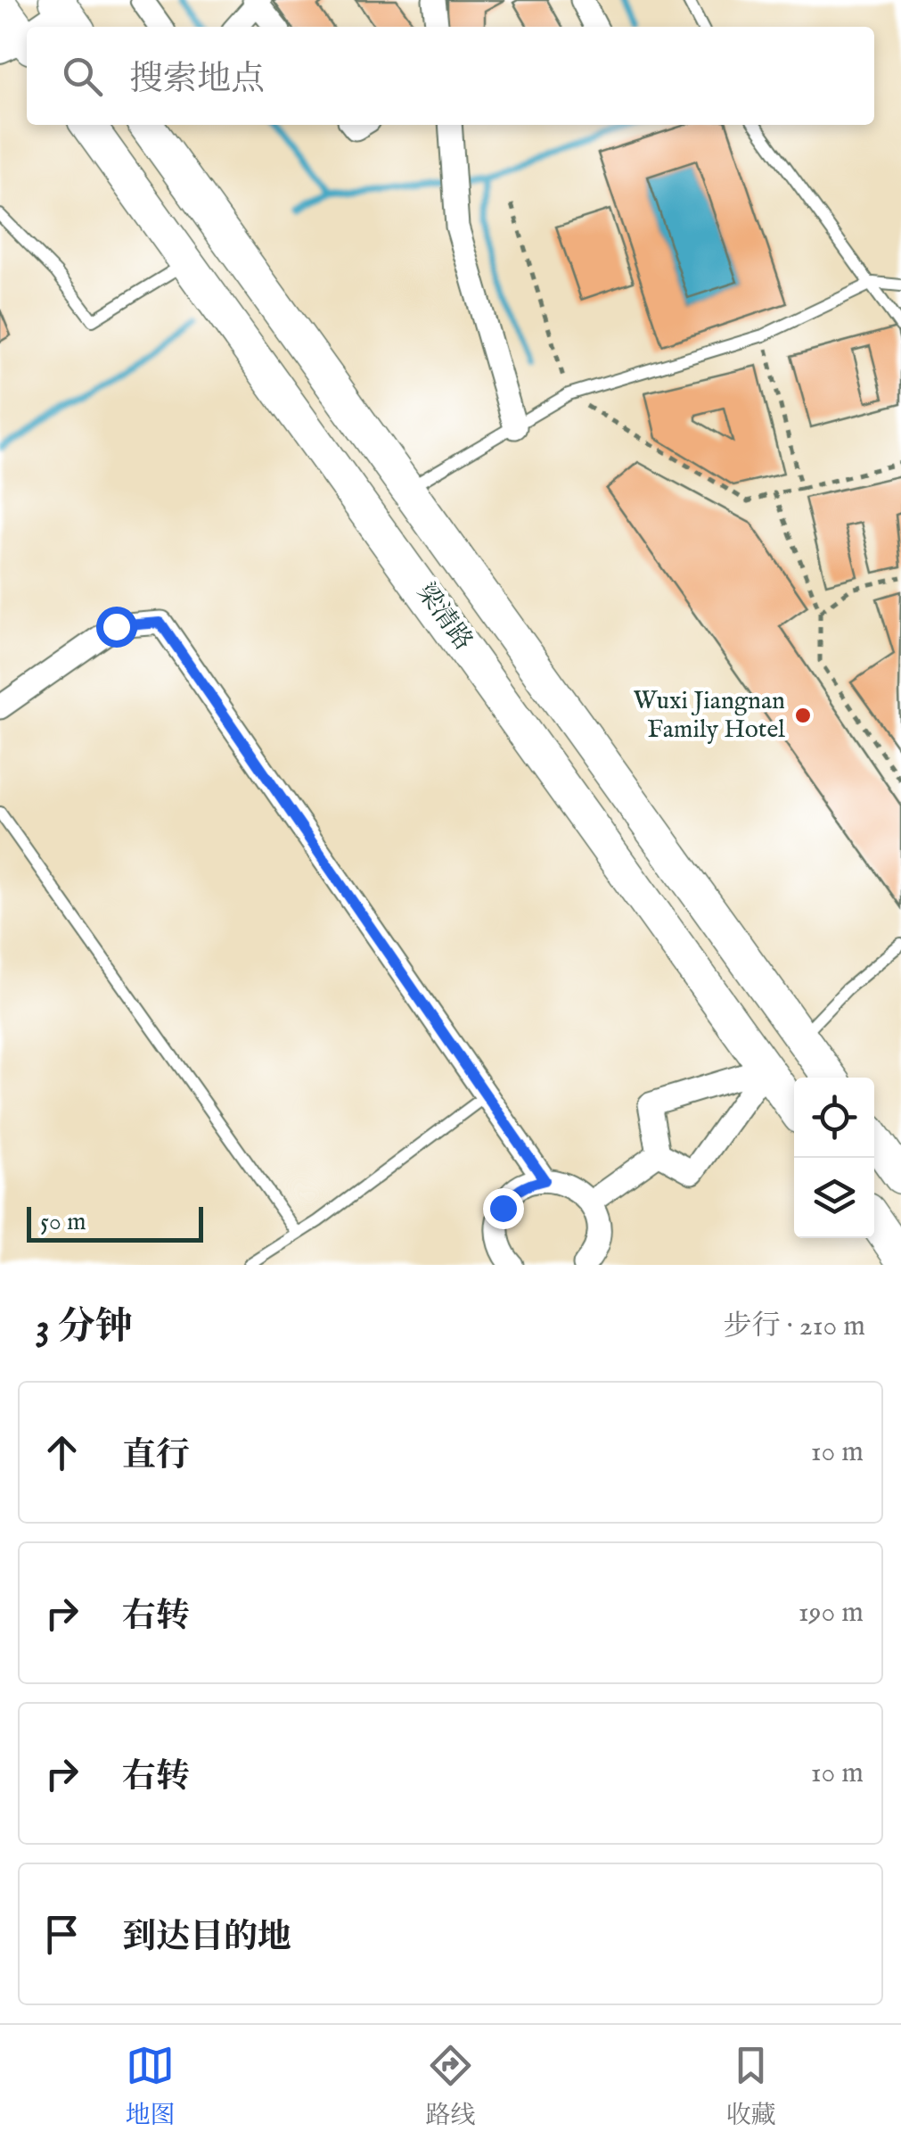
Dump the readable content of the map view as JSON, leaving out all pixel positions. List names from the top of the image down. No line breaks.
{"streets":{"main road":["梁清路"]},"places":["Wuxi Jiangnan Family Hotel"],"scale_bar":"50 m","page":{"search":"搜索地点","scale":"50 m","heading":["3 分钟","步行 · 210 m"],"list":[["直行","10 m"],["右转","190 m"],["右转","10 m"],"到达目的地"],"nav":["地图","路线","收藏"]}}
